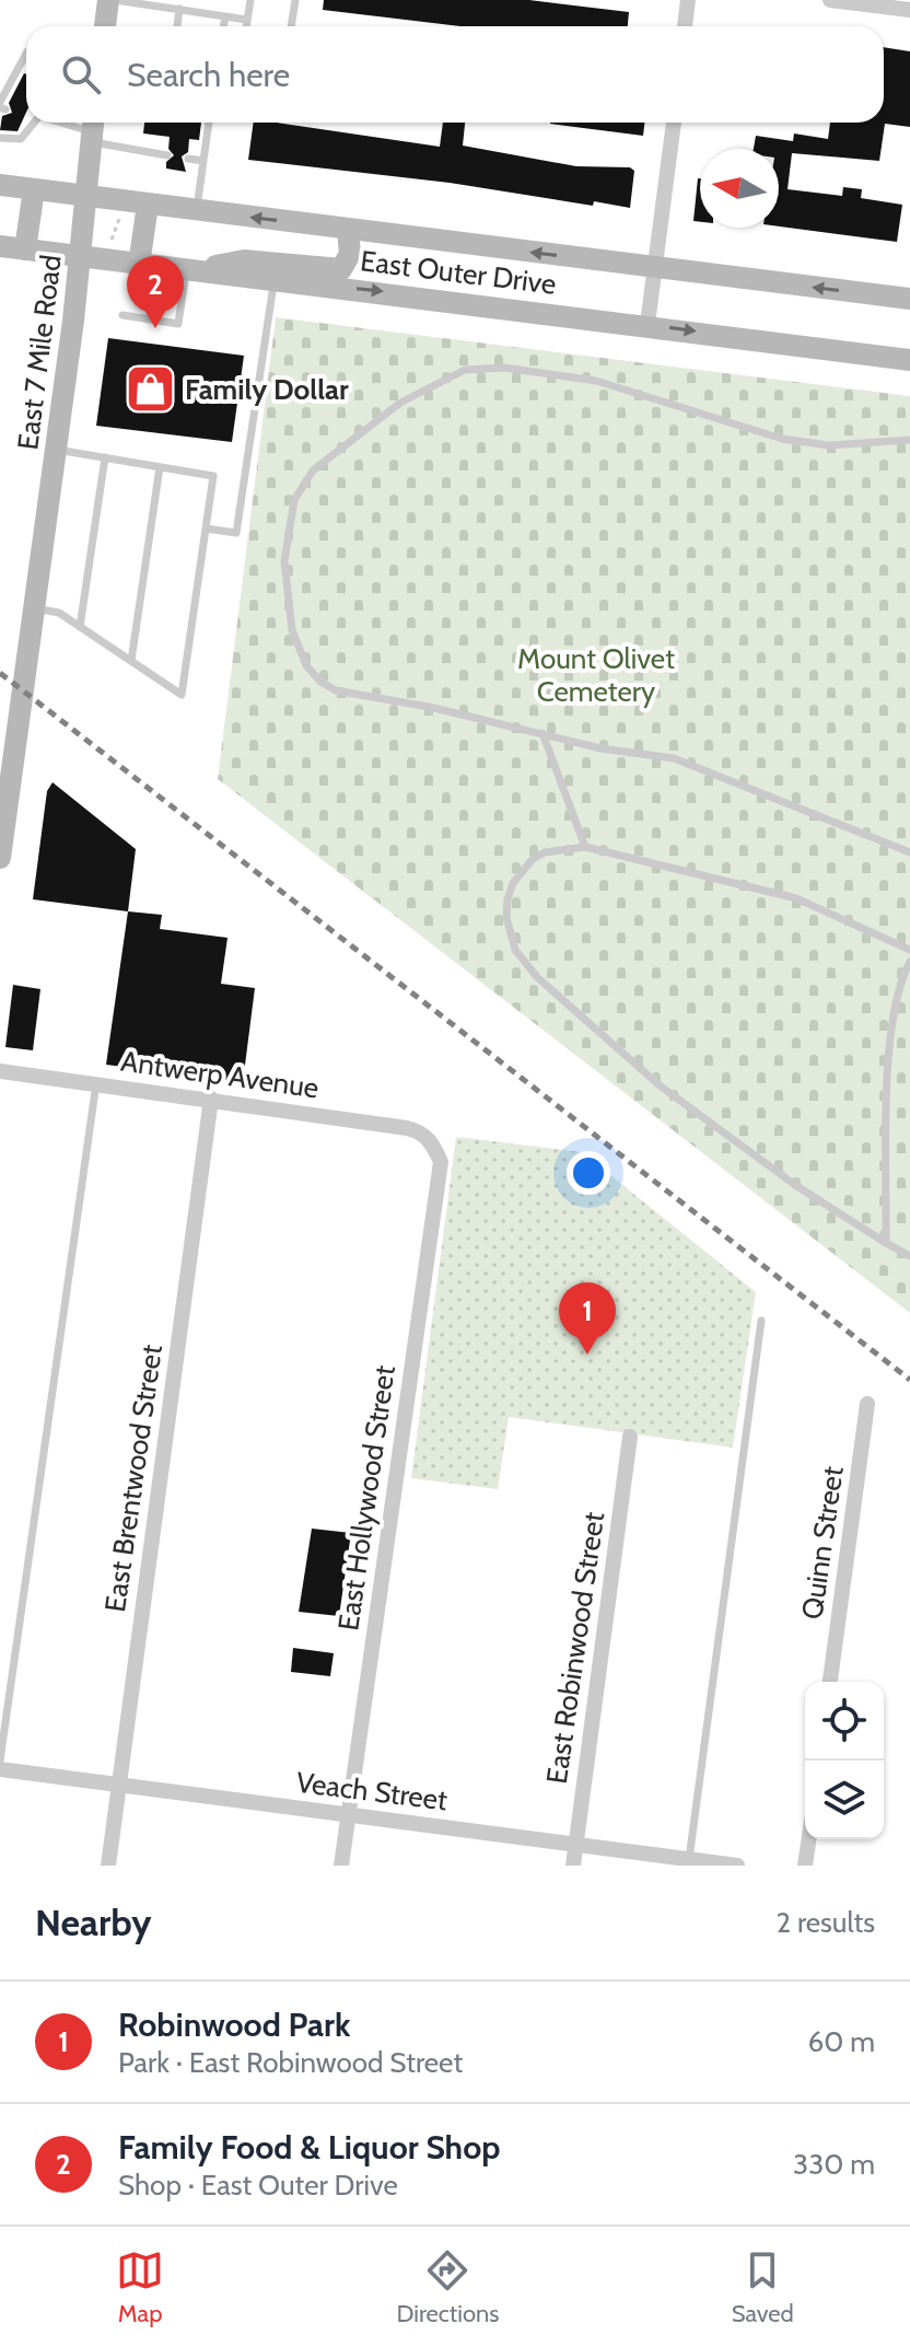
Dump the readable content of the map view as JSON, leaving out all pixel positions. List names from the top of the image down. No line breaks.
{"streets":{"main road":["East Outer Drive","East 7 Mile Road"],"street":["Antwerp Avenue","East Brentwood Street","East Hollywood Street","Quinn Street","East Robinwood Street","Veach Street"]},"crossings":[["East Outer Drive","East 7 Mile Road"],["Antwerp Avenue","East Brentwood Street"],["Antwerp Avenue","East Hollywood Street"],["East Brentwood Street","Veach Street"],["East Hollywood Street","Veach Street"],["East Robinwood Street","Veach Street"]],"parks":["Mount Olivet Cemetery"],"places":{"shop":["Family Dollar"]},"north":"left","page":{"search":"Search here","pins":["2","1"],"heading":["Nearby","2 results"],"list":[{"mark":"1","name":"Robinwood Park","note":"Park · East Robinwood Street","value":"60 m"},{"mark":"2","name":"Family Food & Liquor Shop","note":"Shop · East Outer Drive","value":"330 m"}],"nav":["Map","Directions","Saved"]}}
